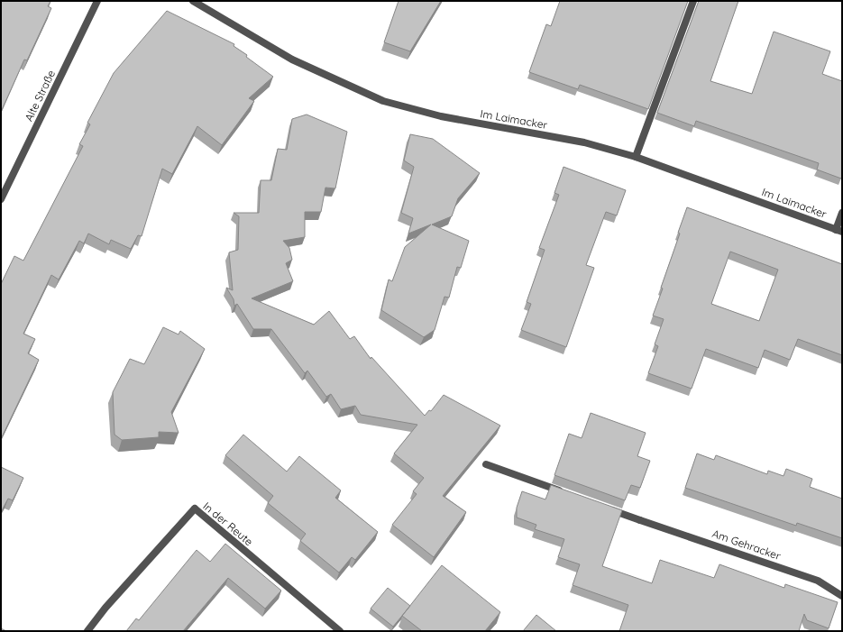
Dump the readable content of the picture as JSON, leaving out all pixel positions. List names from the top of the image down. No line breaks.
{"streets":{"street":["Alte Straße","Im Laimacker","In der Reute","Am Gehracker"]}}
